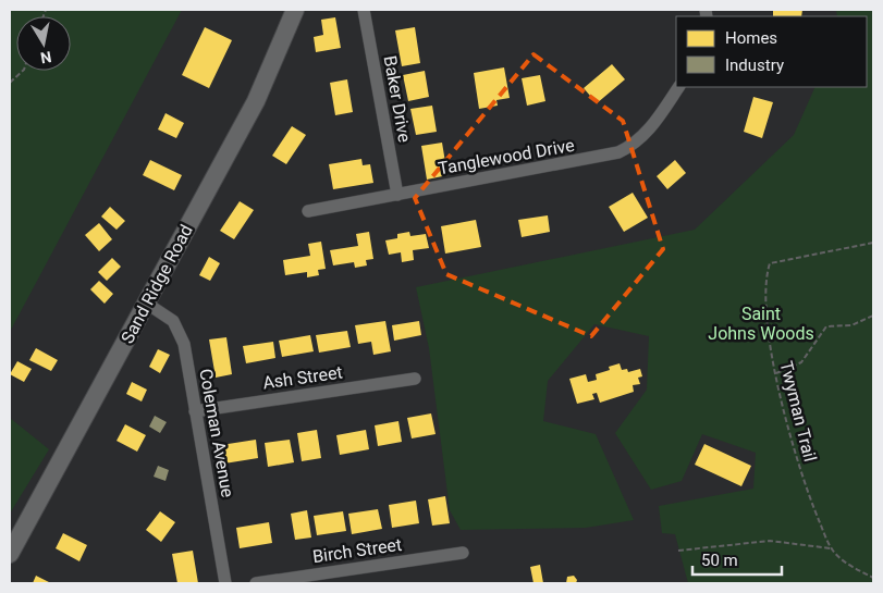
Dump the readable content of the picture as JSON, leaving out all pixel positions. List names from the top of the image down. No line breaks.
{"streets":{"street":["Baker Drive","Tanglewood Drive","Sand Ridge Road","Ash Street","Coleman Avenue","Birch Street"],"path":["Twyman Trail"]},"crossings":[["Baker Drive","Tanglewood Drive"],["Sand Ridge Road","Coleman Avenue"],["Ash Street","Coleman Avenue"]],"parks":["Saint Johns Woods"],"legend":["Homes","Industry"],"scale_bar":"50 m","north":"bottom"}
